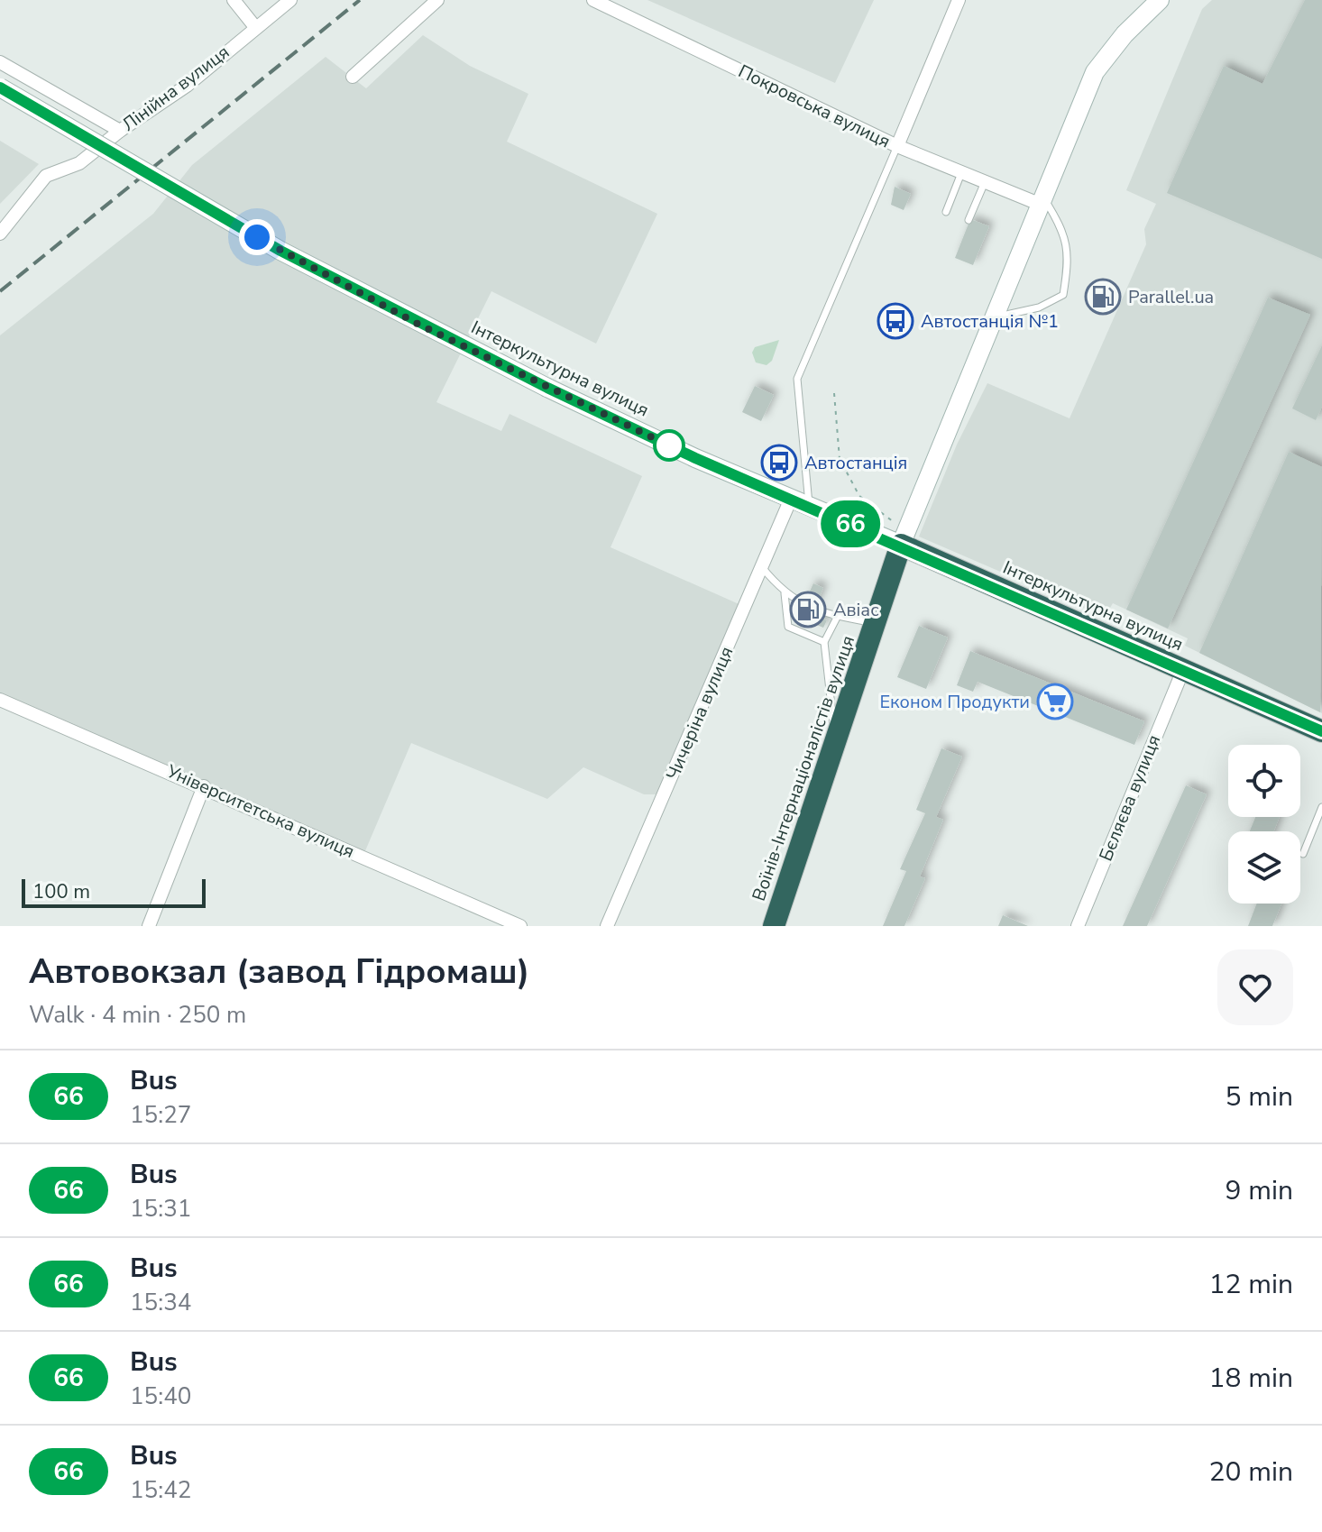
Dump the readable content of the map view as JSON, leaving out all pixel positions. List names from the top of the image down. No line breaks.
{"streets":{"highway":["Інтеркультурна вулиця","Воїнів-Інтернаціоналістів вулиця"],"street":["Лінійна вулиця","Покровська вулиця","Чичеріна вулиця","Бєляєва вулиця","Університетська вулиця"]},"crossings":[["Покровська вулиця","Воїнів-Інтернаціоналістів вулиця"],["Інтеркультурна вулиця","Чичеріна вулиця"],["Інтеркультурна вулиця","Воїнів-Інтернаціоналістів вулиця"],["Інтеркультурна вулиця","Бєляєва вулиця"]],"places":{"fuel station":["Parallel.ua","Авіас"],"bus stop":["Автостанція №1","Автостанція"],"supermarket":["Економ Продукти"]},"lines":["bus line 66"],"scale_bar":"100 m","page":{"on_map":"66","scale":"100 m","heading":["Автовокзал (завод Гідромаш)","Walk · 4 min · 250 m"],"list":[{"mark":"66","name":"Bus","note":"15:27","value":"5 min"},{"mark":"66","name":"Bus","note":"15:31","value":"9 min"},{"mark":"66","name":"Bus","note":"15:34","value":"12 min"},{"mark":"66","name":"Bus","note":"15:40","value":"18 min"},{"mark":"66","name":"Bus","note":"15:42","value":"20 min"}]}}
